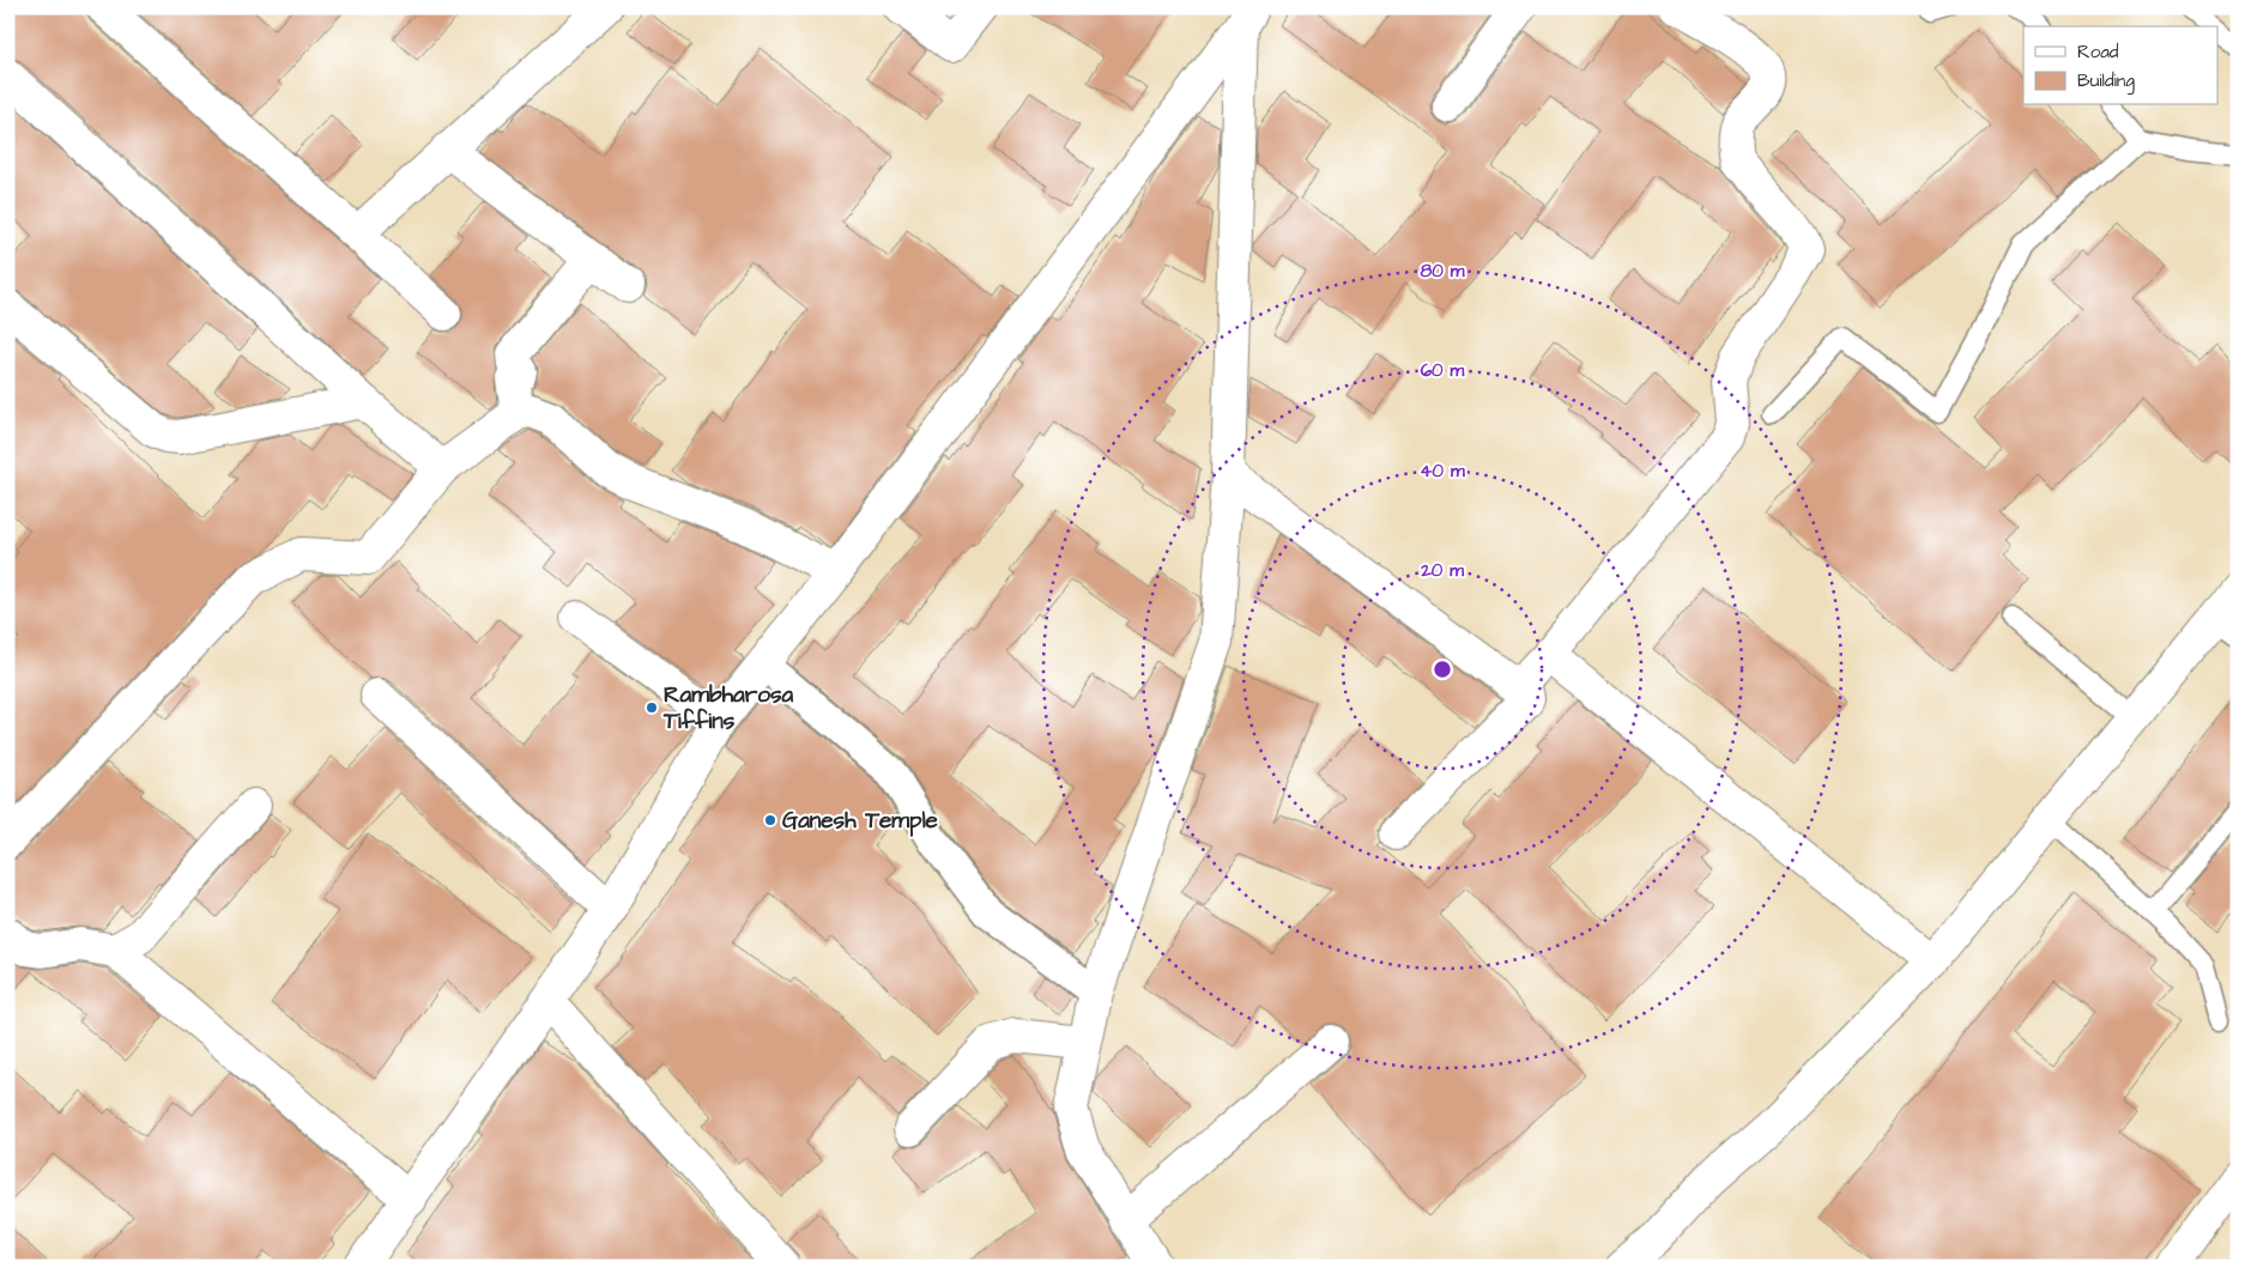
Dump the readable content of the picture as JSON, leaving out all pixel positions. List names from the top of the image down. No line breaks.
{"places":["Rambharosa Tiffins","Ganesh Temple"],"legend":["Road","Building"],"rings":["80 m","60 m","40 m","20 m"]}
